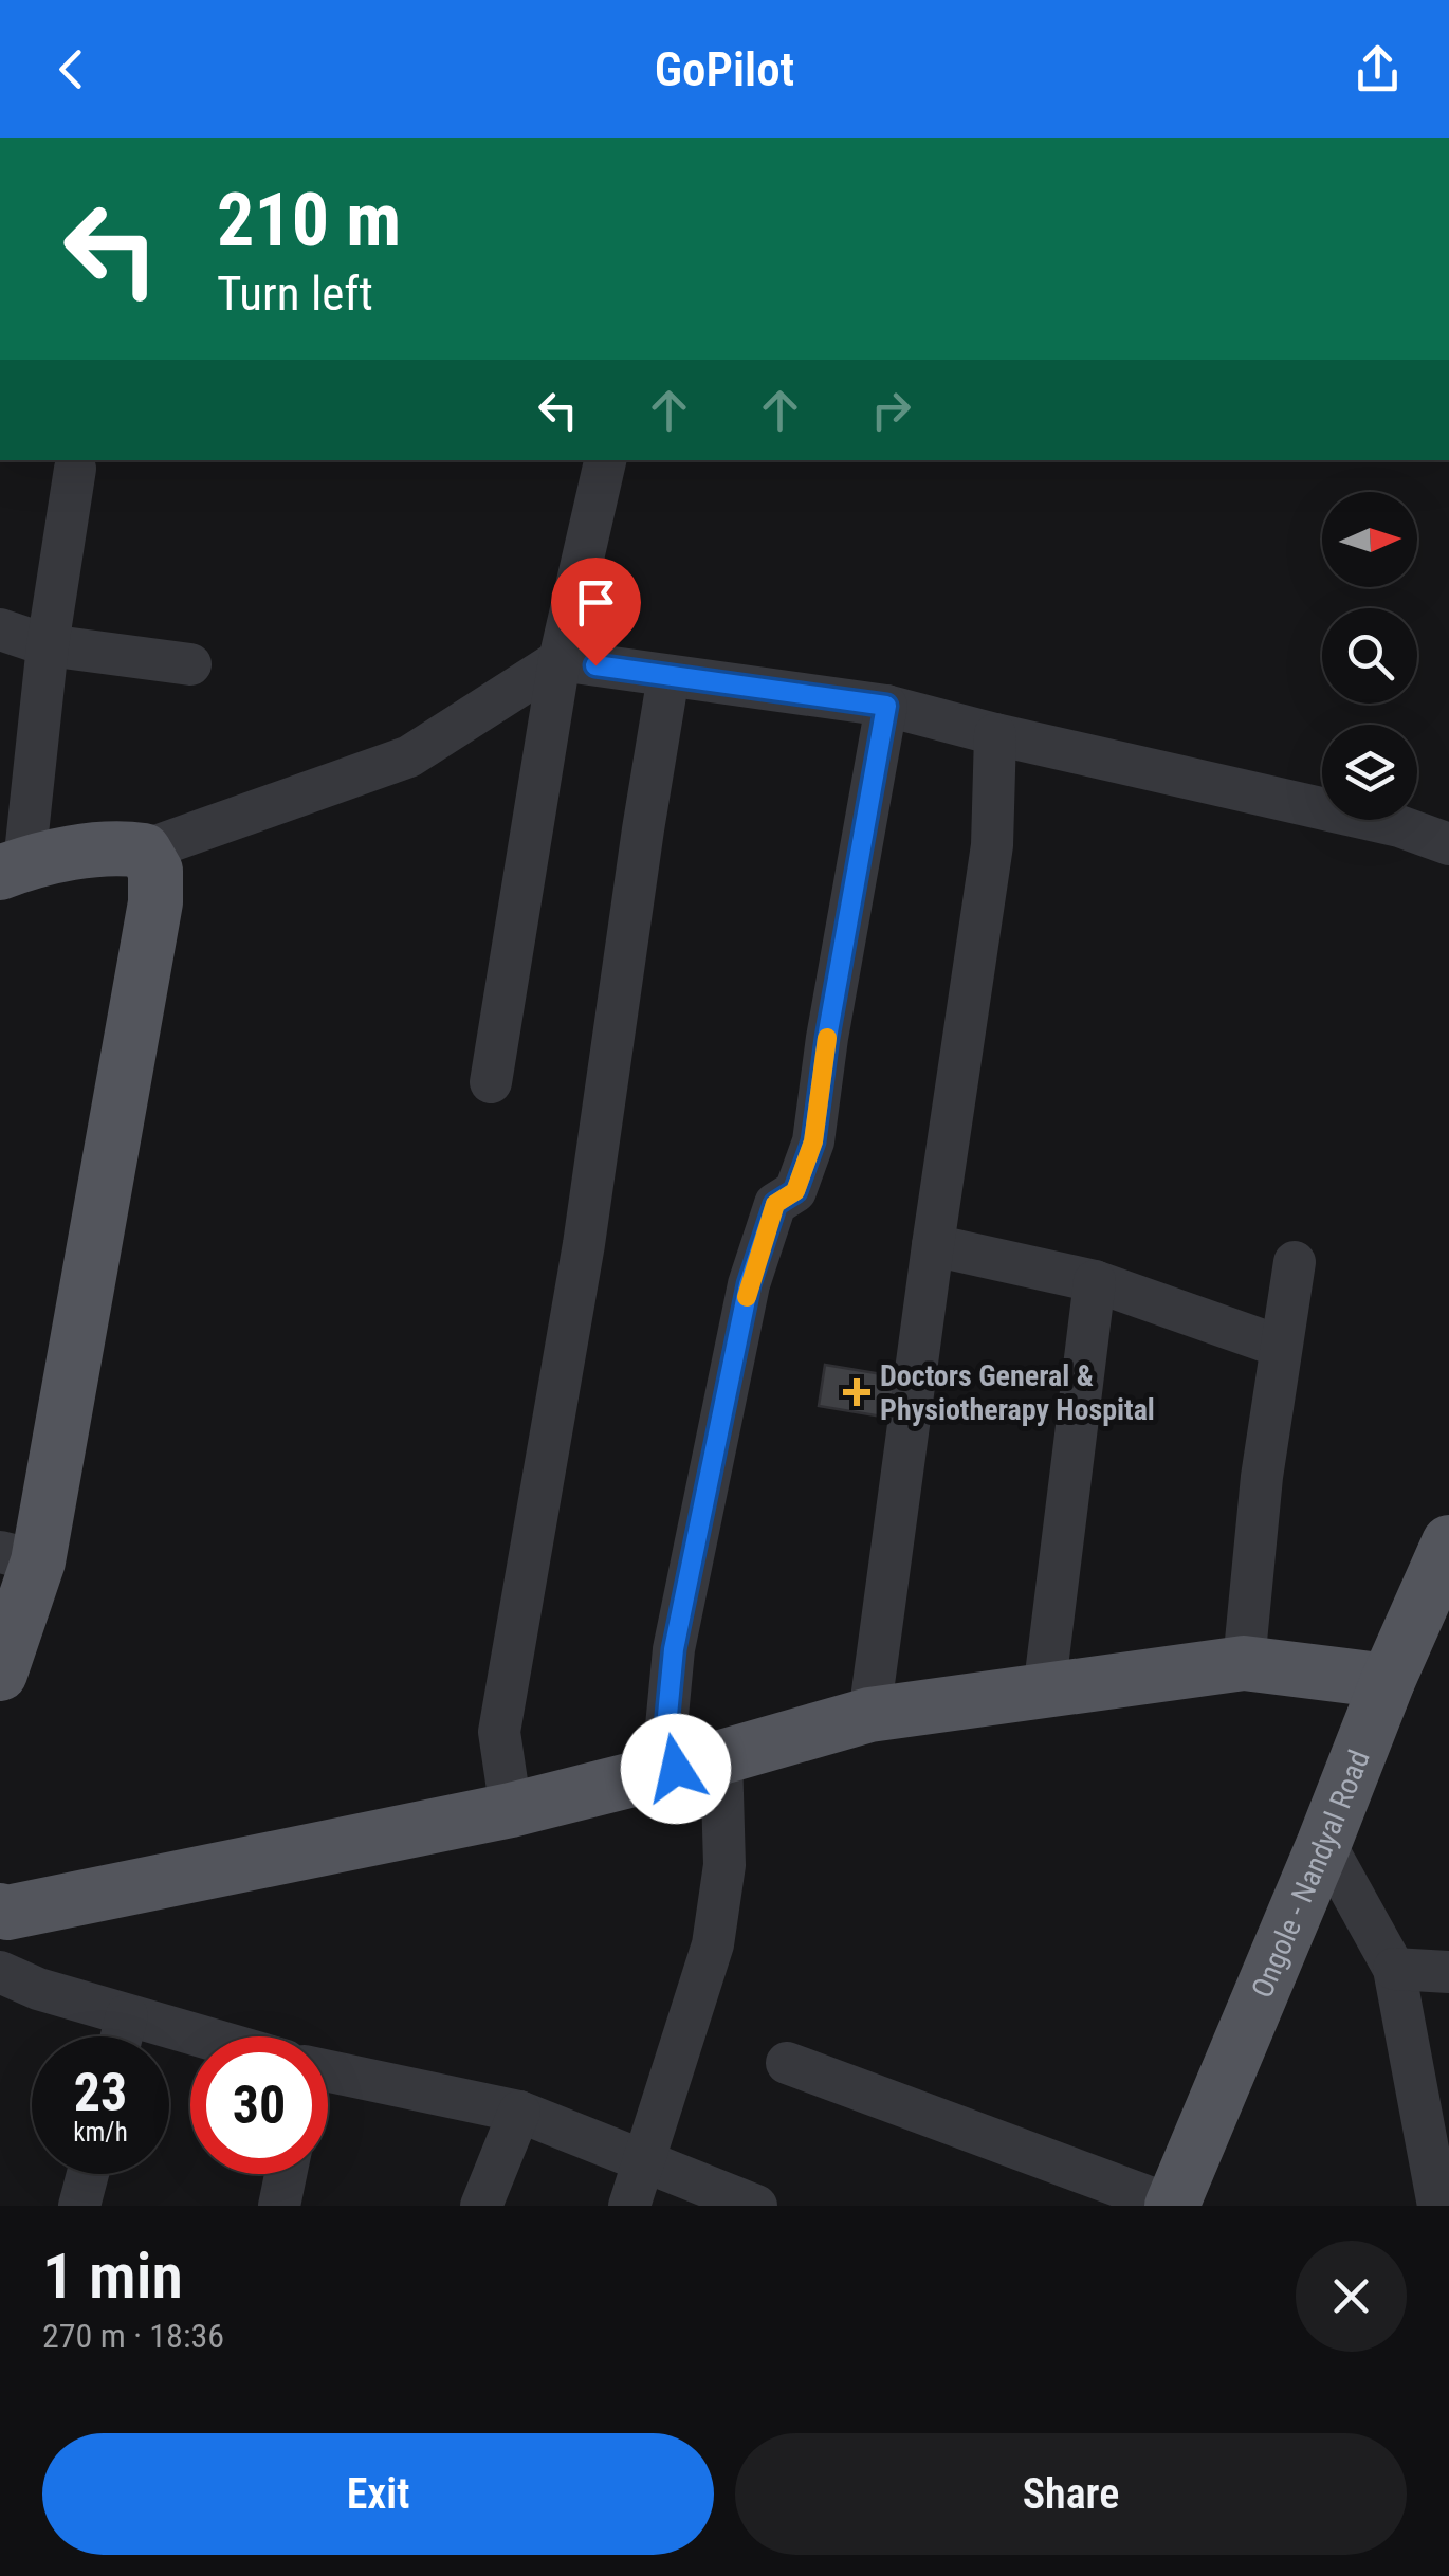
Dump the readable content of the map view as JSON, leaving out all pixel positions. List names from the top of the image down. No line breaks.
{"streets":{"main road":["Ongole - Nandyal Road"]},"places":{"health":["Doctors General & Physiotherapy Hospital"]},"north":"right","page":{"header":"GoPilot","turn":["210 m","Turn left"],"speed":"23 km/h","limit":"30","heading":["1 min","270 m · 18:36"],"buttons":["Exit","Share"]}}
